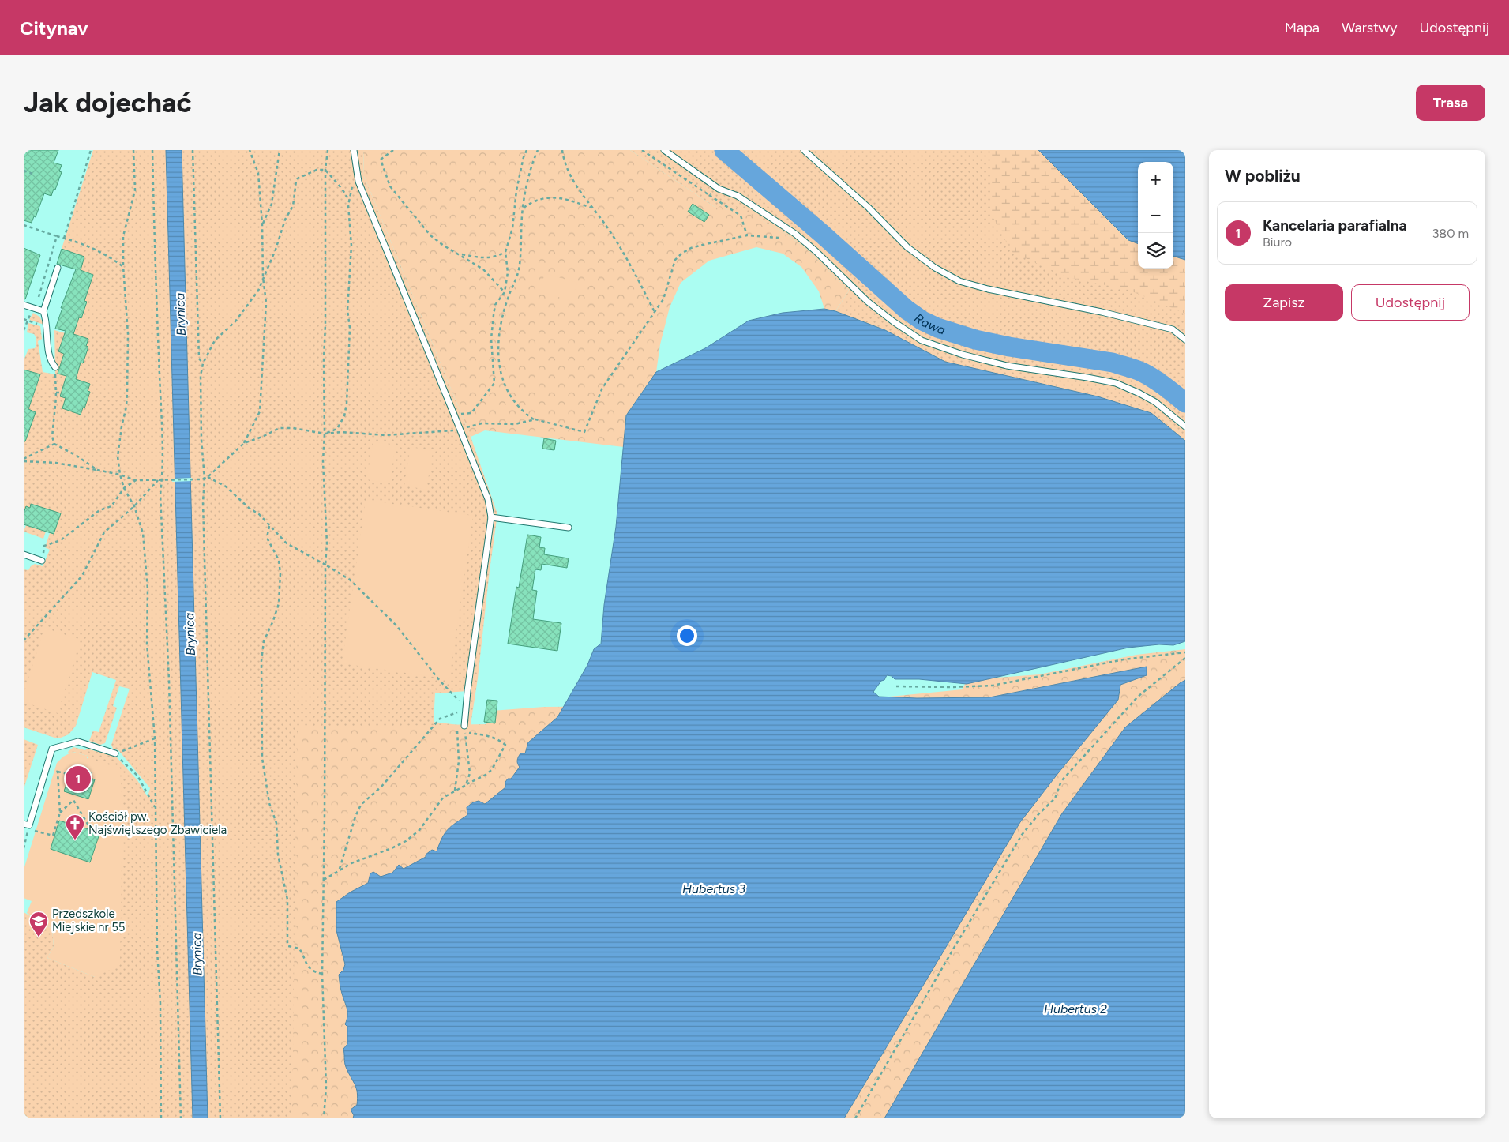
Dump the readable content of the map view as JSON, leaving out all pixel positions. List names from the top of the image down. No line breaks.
{"water":["Brynica","Rawa","Hubertus 3","Hubertus 2"],"places":{"church":["Kościół pw. Najświętszego Zbawiciela"],"school or university":["Przedszkole Miejskie nr 55"]},"page":{"header":"Citynav","nav":["Mapa","Warstwy","Udostępnij"],"buttons":["Trasa",["Zapisz","Udostępnij"]],"title":"Jak dojechać","heading":"W pobliżu","map_buttons":["+","−"],"list":[{"mark":"1","name":"Kancelaria parafialna","note":"Biuro","value":"380 m"}],"pins":"1"}}
